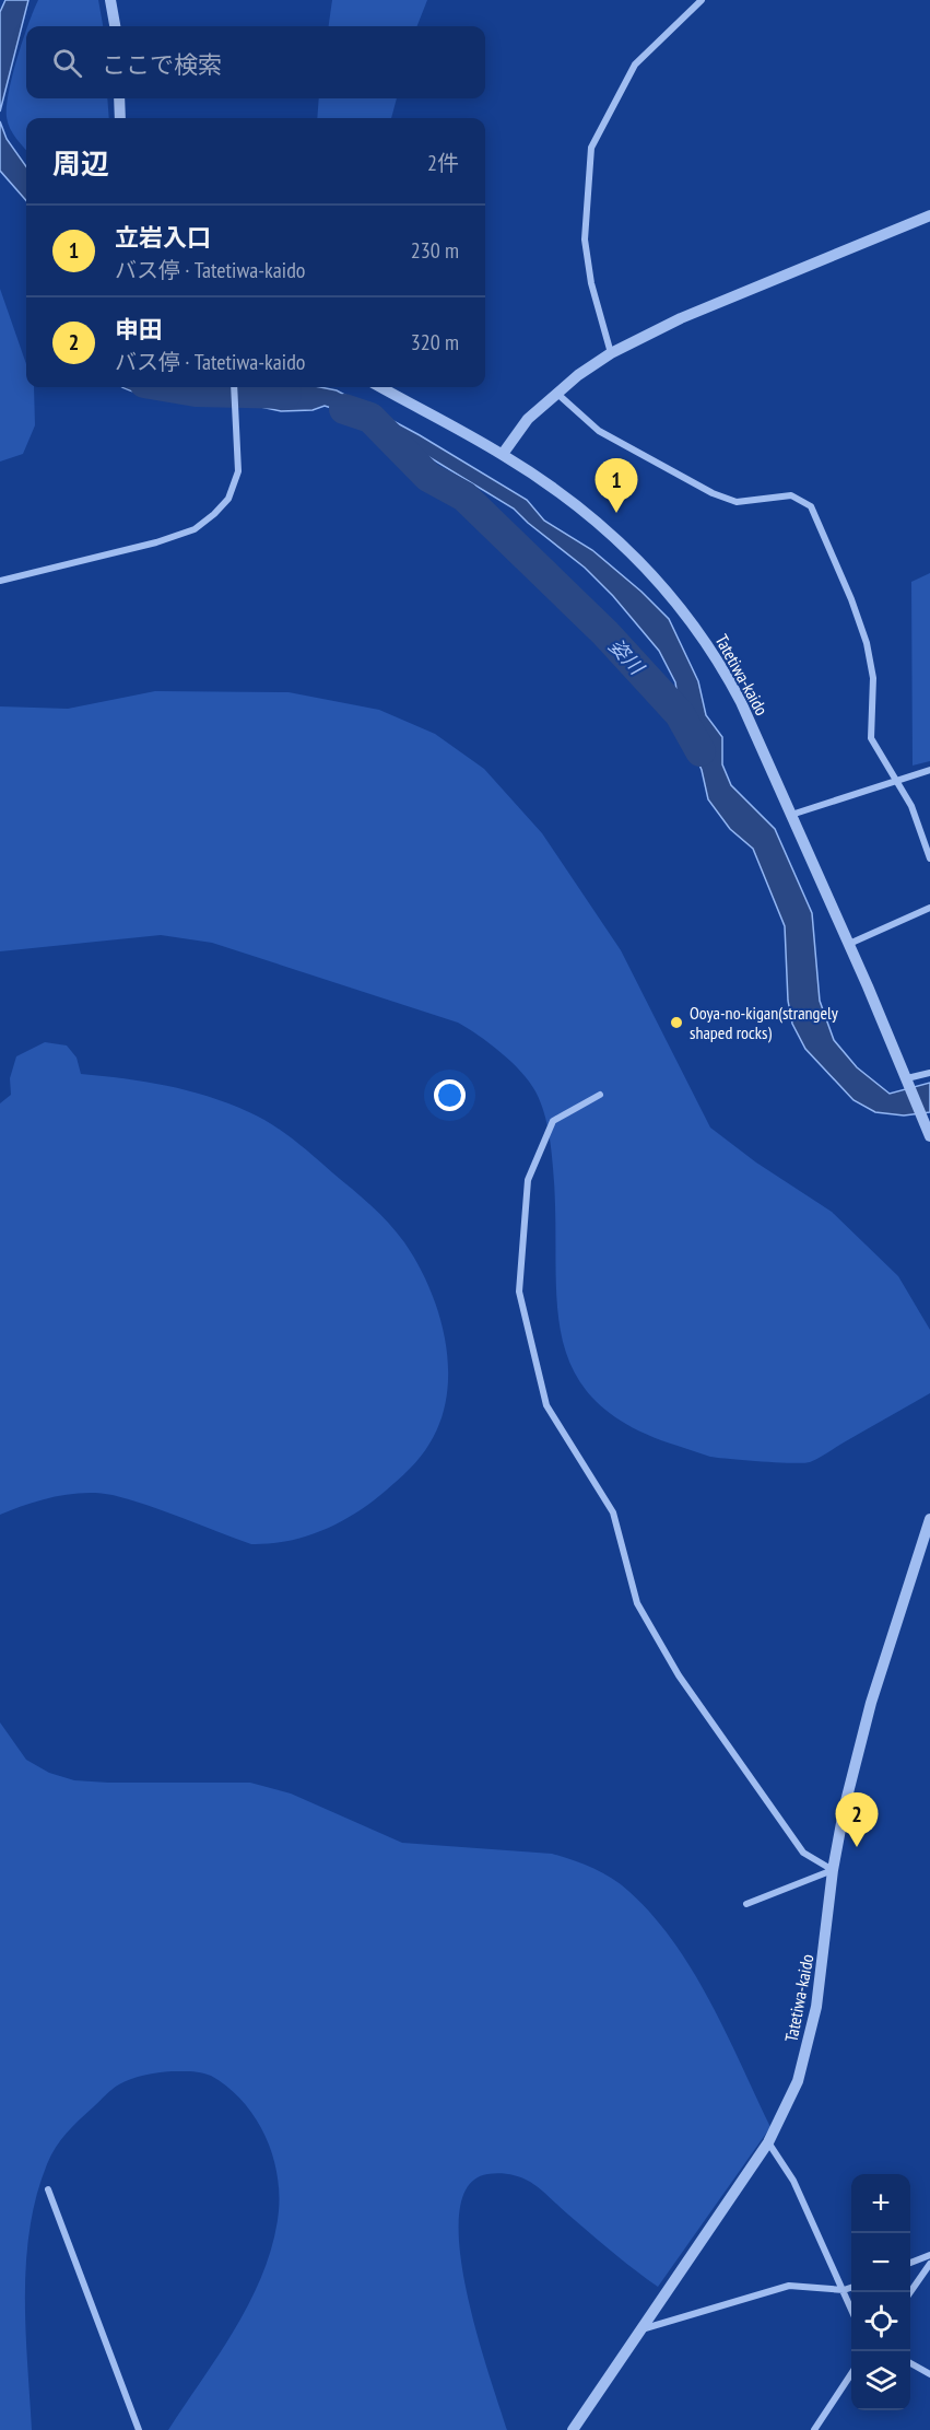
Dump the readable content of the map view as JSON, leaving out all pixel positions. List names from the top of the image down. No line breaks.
{"streets":{"street":["Tatetiwa-kaido"]},"water":["姿川"],"places":["Ooya-no-kigan(strangely shaped rocks)"],"page":{"search":"ここで検索","heading":["周辺","2件"],"list":[{"mark":"1","name":"立岩入口","note":"バス停 · Tatetiwa-kaido","value":"230 m"},{"mark":"2","name":"申田","note":"バス停 · Tatetiwa-kaido","value":"320 m"}],"pins":["1","2"],"map_buttons":["+","−"]}}
